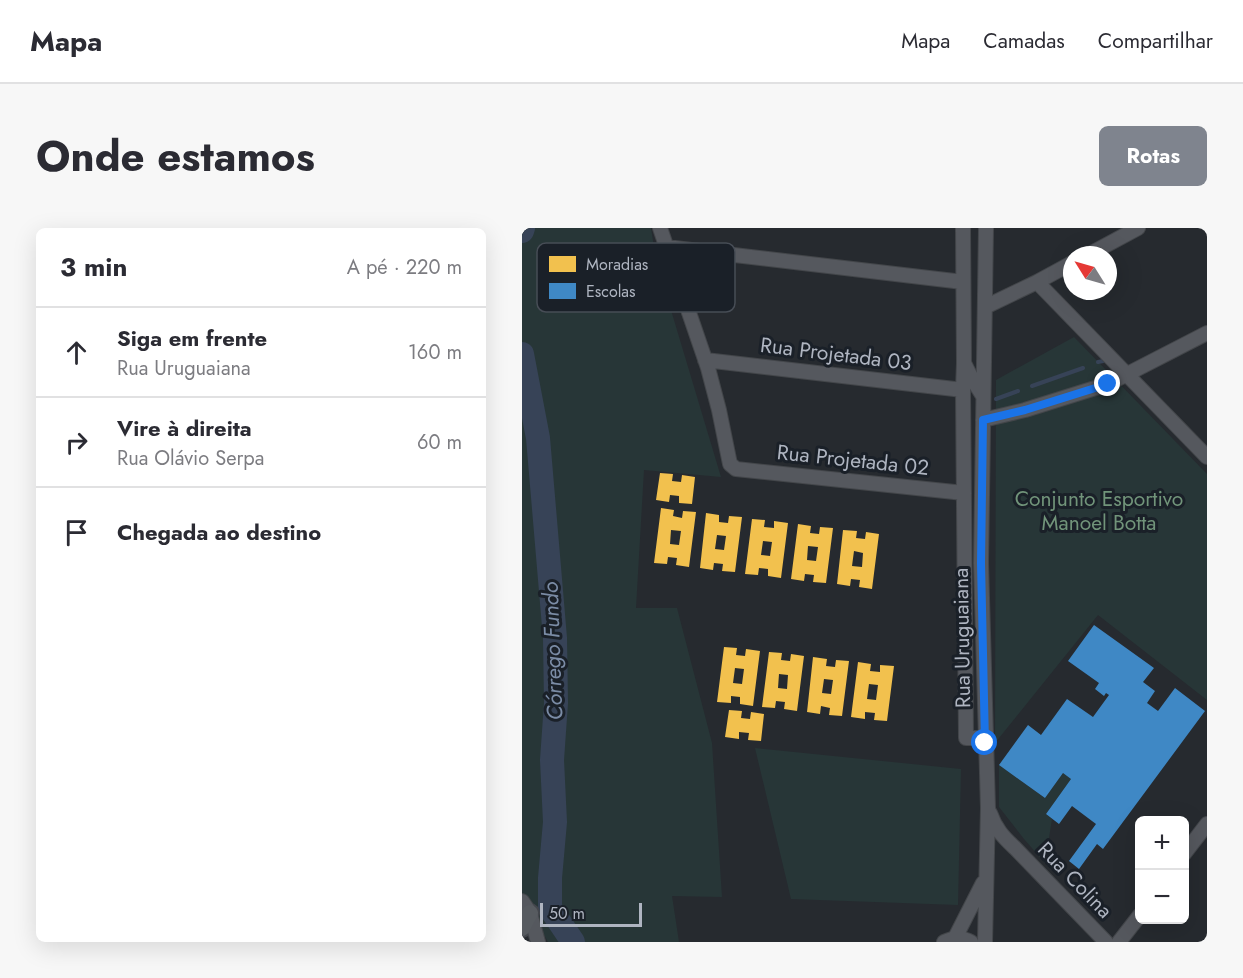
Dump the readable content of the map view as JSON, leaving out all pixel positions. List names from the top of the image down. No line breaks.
{"streets":{"street":["Rua Projetada 03","Rua Projetada 02","Rua Uruguaiana","Rua Colina"]},"crossings":[["Rua Projetada 03","Rua Projetada 02"],["Rua Uruguaiana","Rua Colina"]],"water":["Córrego Fundo"],"parks":["Conjunto Esportivo Manoel Botta"],"legend":["Moradias","Escolas"],"scale_bar":"50 m","north":"top left","page":{"header":"Mapa","nav":["Mapa","Camadas","Compartilhar"],"title":"Onde estamos","buttons":"Rotas","heading":["3 min","A pé · 220 m"],"list":[["Siga em frente","Rua Uruguaiana","160 m"],["Vire à direita","Rua Olávio Serpa","60 m"],"Chegada ao destino"],"map_buttons":["+","−"],"scale":"50 m"}}
